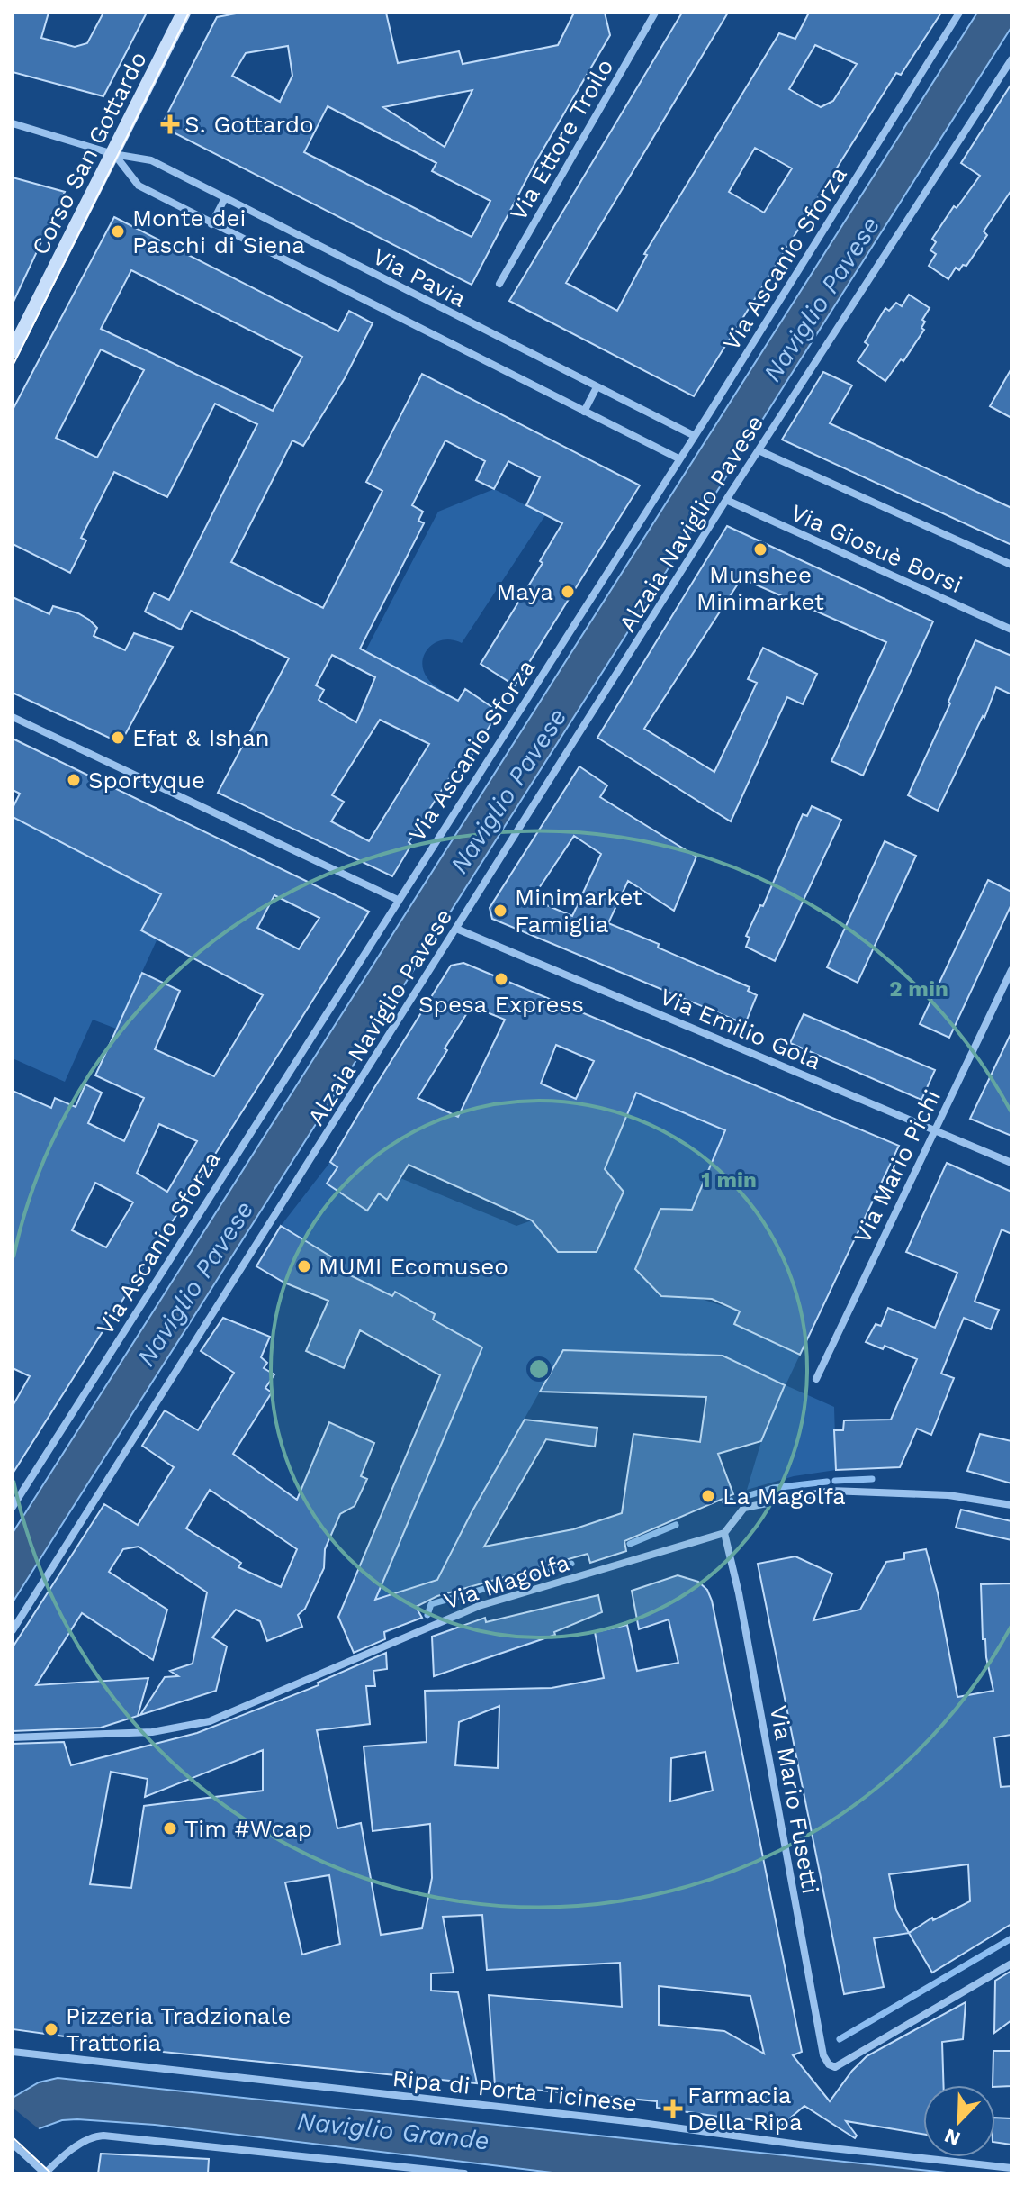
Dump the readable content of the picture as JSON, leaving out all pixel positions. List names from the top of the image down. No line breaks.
{"streets":{"street":["Via Ettore Troilo","Corso San Gottardo","Via Ascanio Sforza","Via Pavia","Alzaia Naviglio Pavese","Via Giosuè Borsi","Via Emilio Gola","Via Mario Pichi","Via Magolfa","Via Mario Fusetti","Ripa di Porta Ticinese"]},"crossings":[["Corso San Gottardo","Via Pavia"],["Via Ascanio Sforza","Via Pavia"],["Alzaia Naviglio Pavese","Via Giosuè Borsi"],["Alzaia Naviglio Pavese","Via Emilio Gola"],["Via Emilio Gola","Via Mario Pichi"],["Via Magolfa","Via Mario Fusetti"]],"water":["Naviglio Pavese","Naviglio Grande"],"places":{"health":["S. Gottardo","Farmacia Della Ripa"],"other":["Monte dei Paschi di Siena","Munshee Minimarket","Maya","Efat & Ishan","Sportyque","Minimarket Famiglia","Spesa Express","MUMI Ecomuseo","La Magolfa","Tim #Wcap","Pizzeria Tradzionale Trattoria"]},"north":"bottom left","rings":["2 min","1 min"]}
